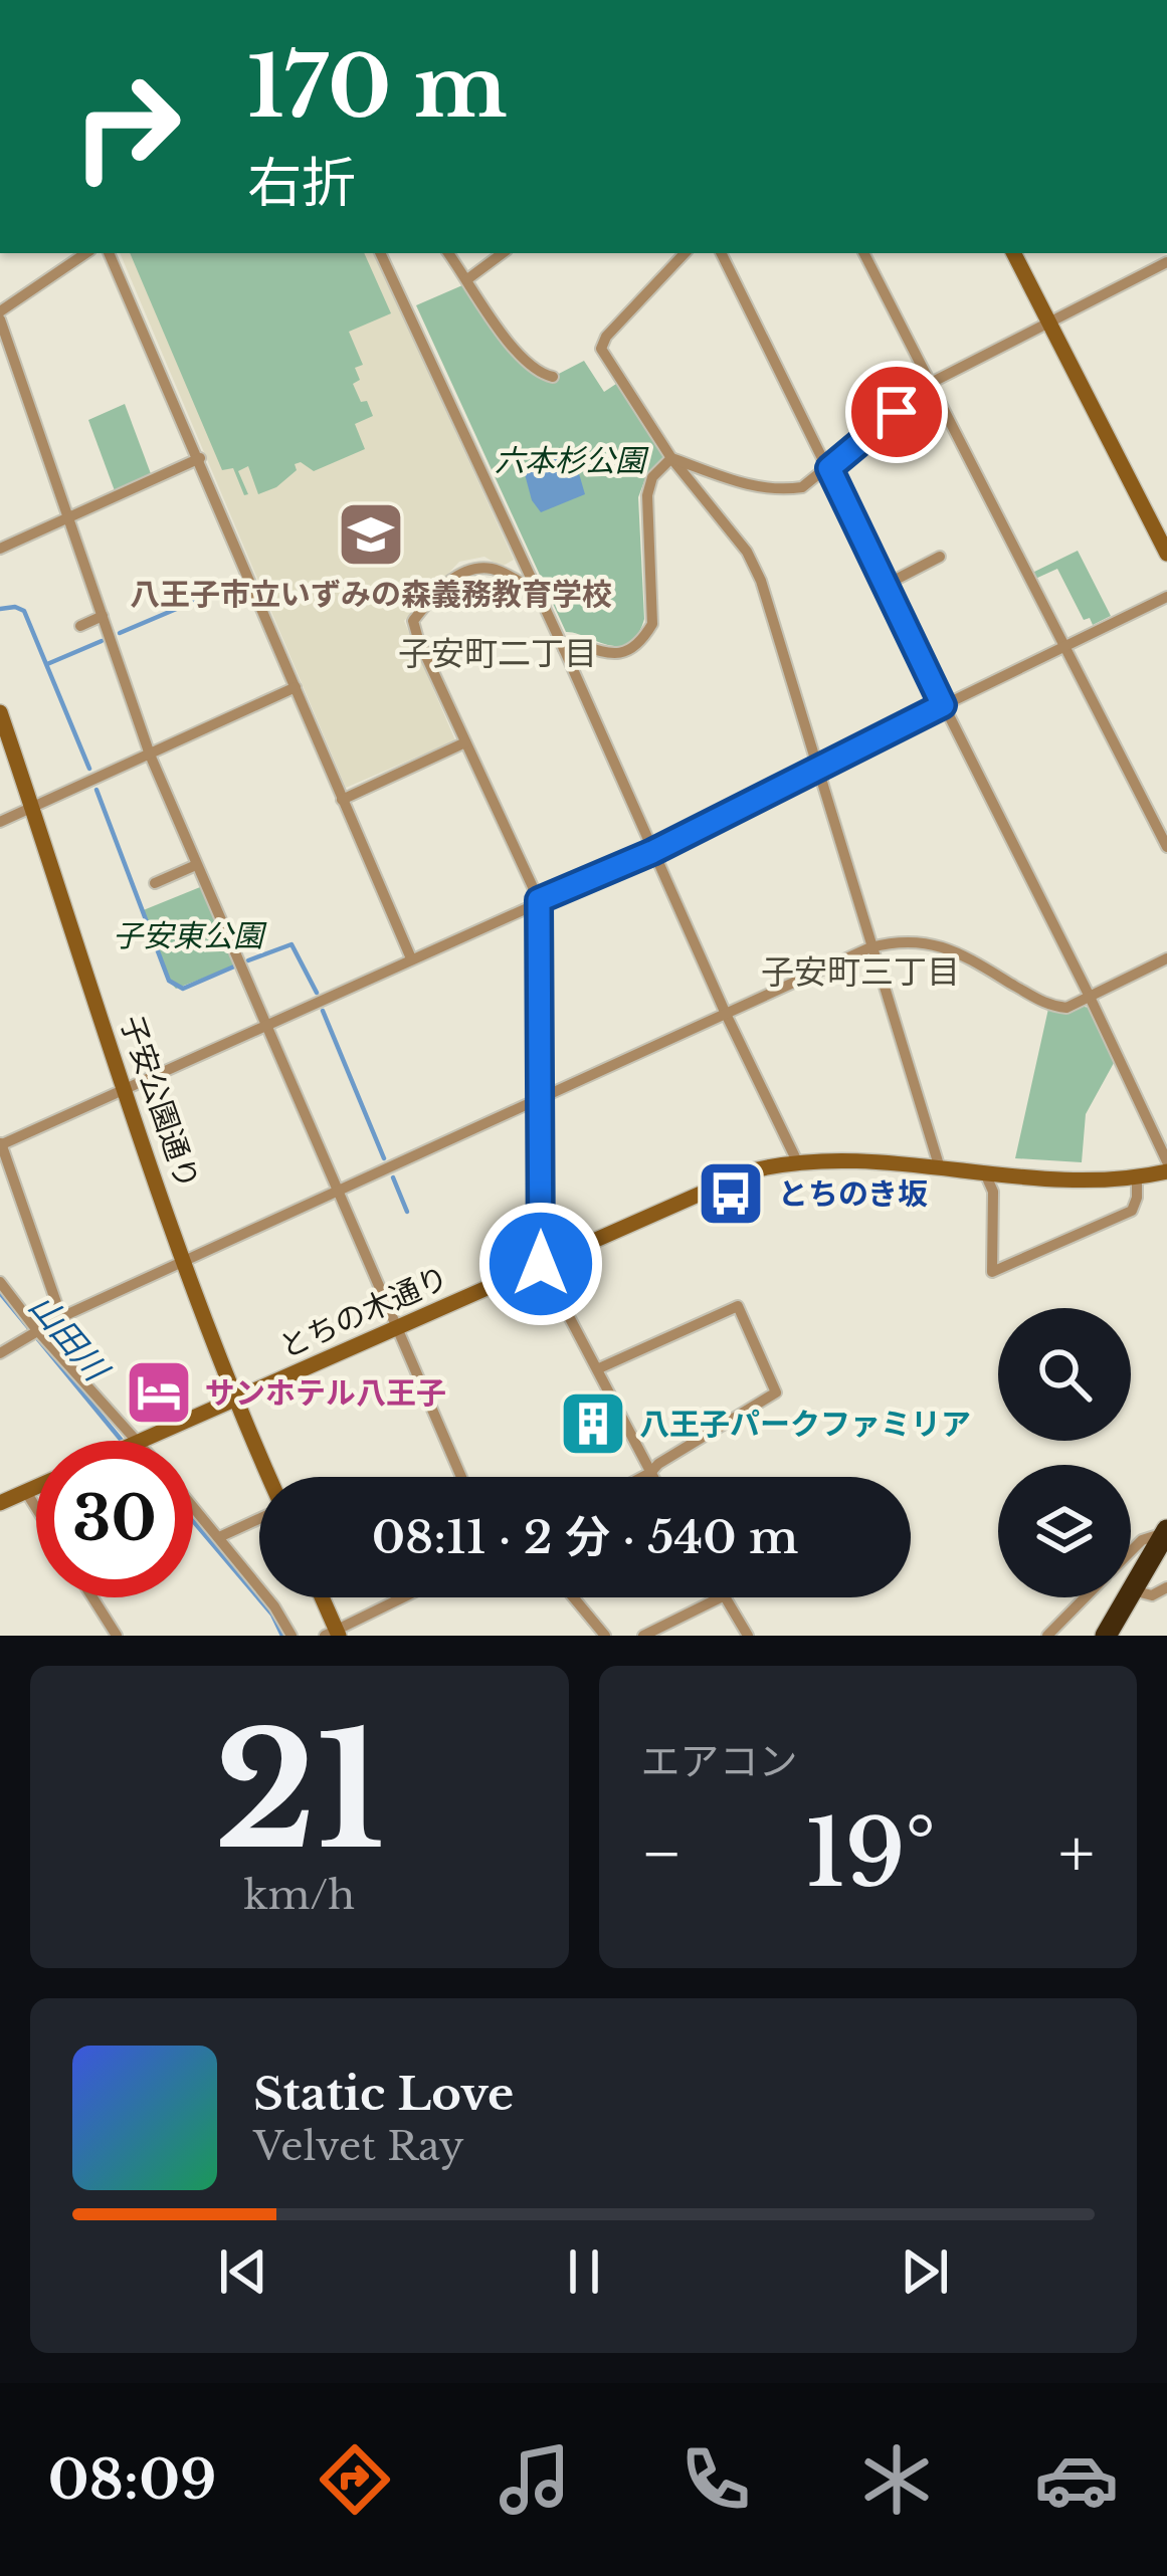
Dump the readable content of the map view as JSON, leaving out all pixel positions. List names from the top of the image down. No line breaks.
{"streets":{"street":["子安公園通り","とちの木通り"]},"crossings":[["子安公園通り","とちの木通り"]],"districts":["子安町二丁目","子安町三丁目"],"water":["山田川"],"parks":["六本杉公園","子安東公園"],"places":{"school or university":["八王子市立いずみの森義務教育学校"],"bus stop":["とちのき坂"],"hotel":["サンホテル八王子"],"building":["八王子パークファミリア"]},"page":{"turn":["170 m","右折"],"limit":"30","trip":"08:11 · 2 分 · 540 m","tile":[["21","km/h"],"エアコン"],"heat":["−","19°","+"],"song":["Static Love","Velvet Ray"],"tabs":"08:09"}}
